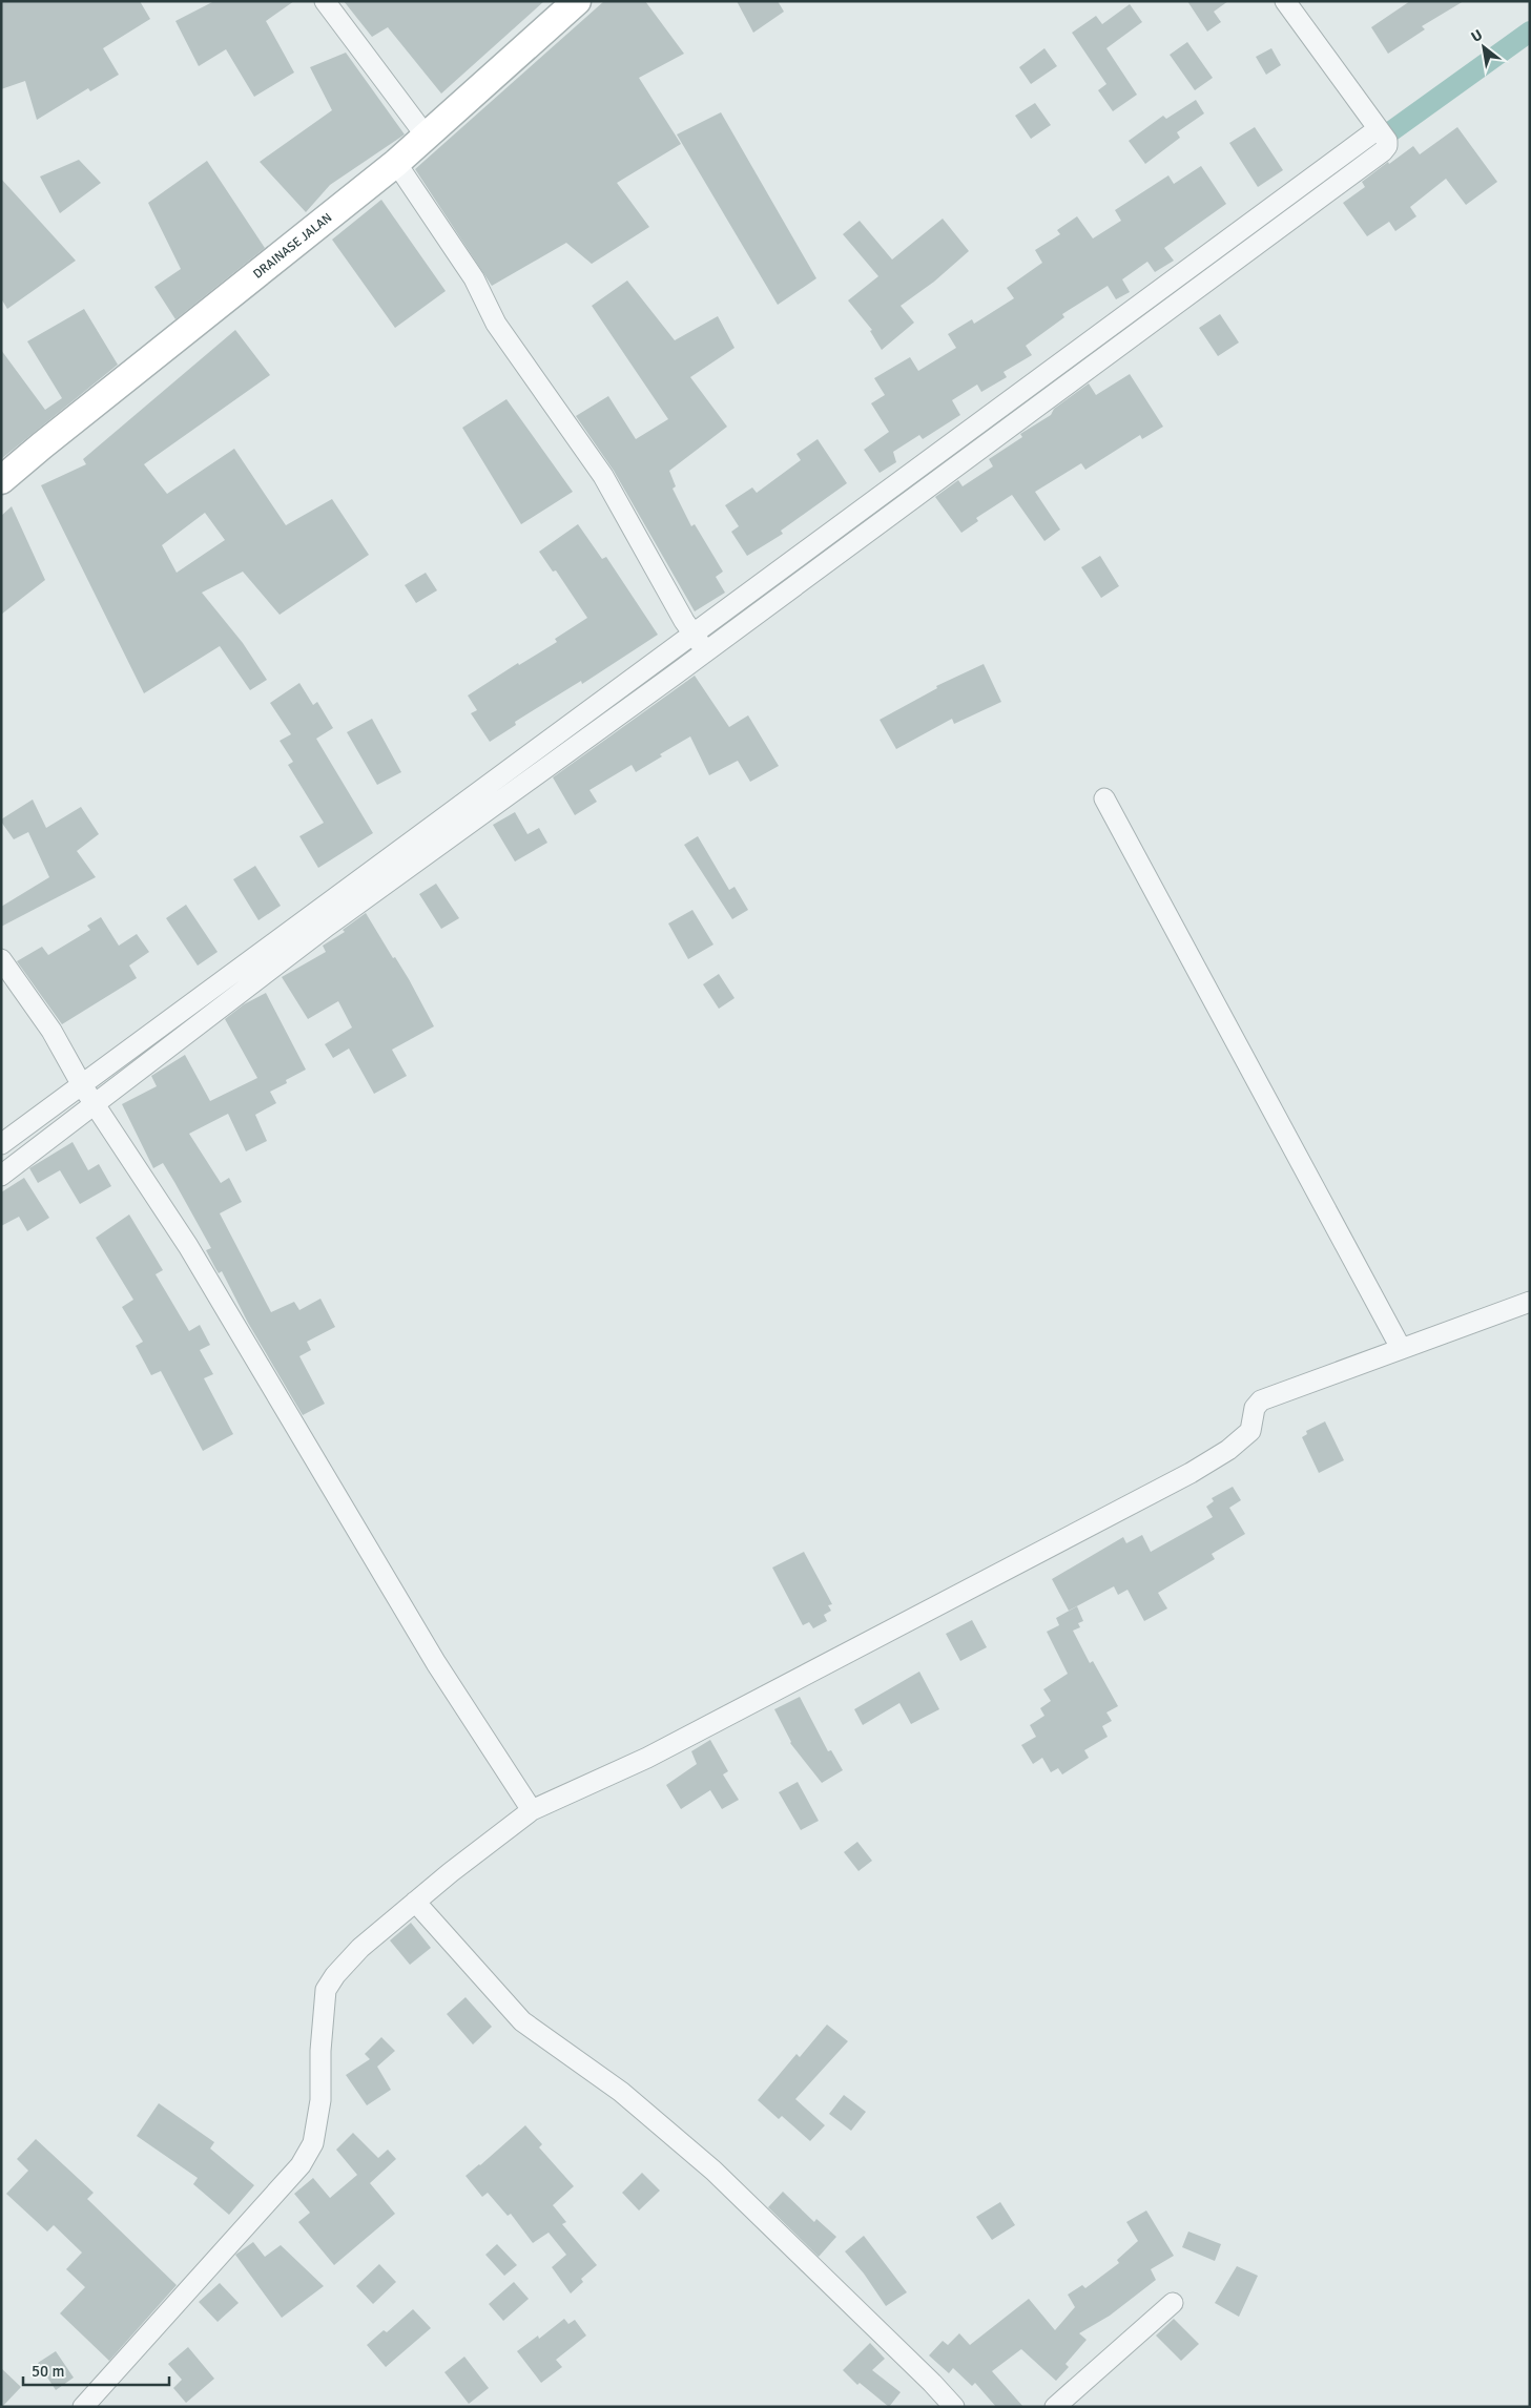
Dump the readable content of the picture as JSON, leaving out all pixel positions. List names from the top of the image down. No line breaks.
{"streets":{"street":["DRAINASE JALAN"]},"scale_bar":"50 m","north":"top left"}
